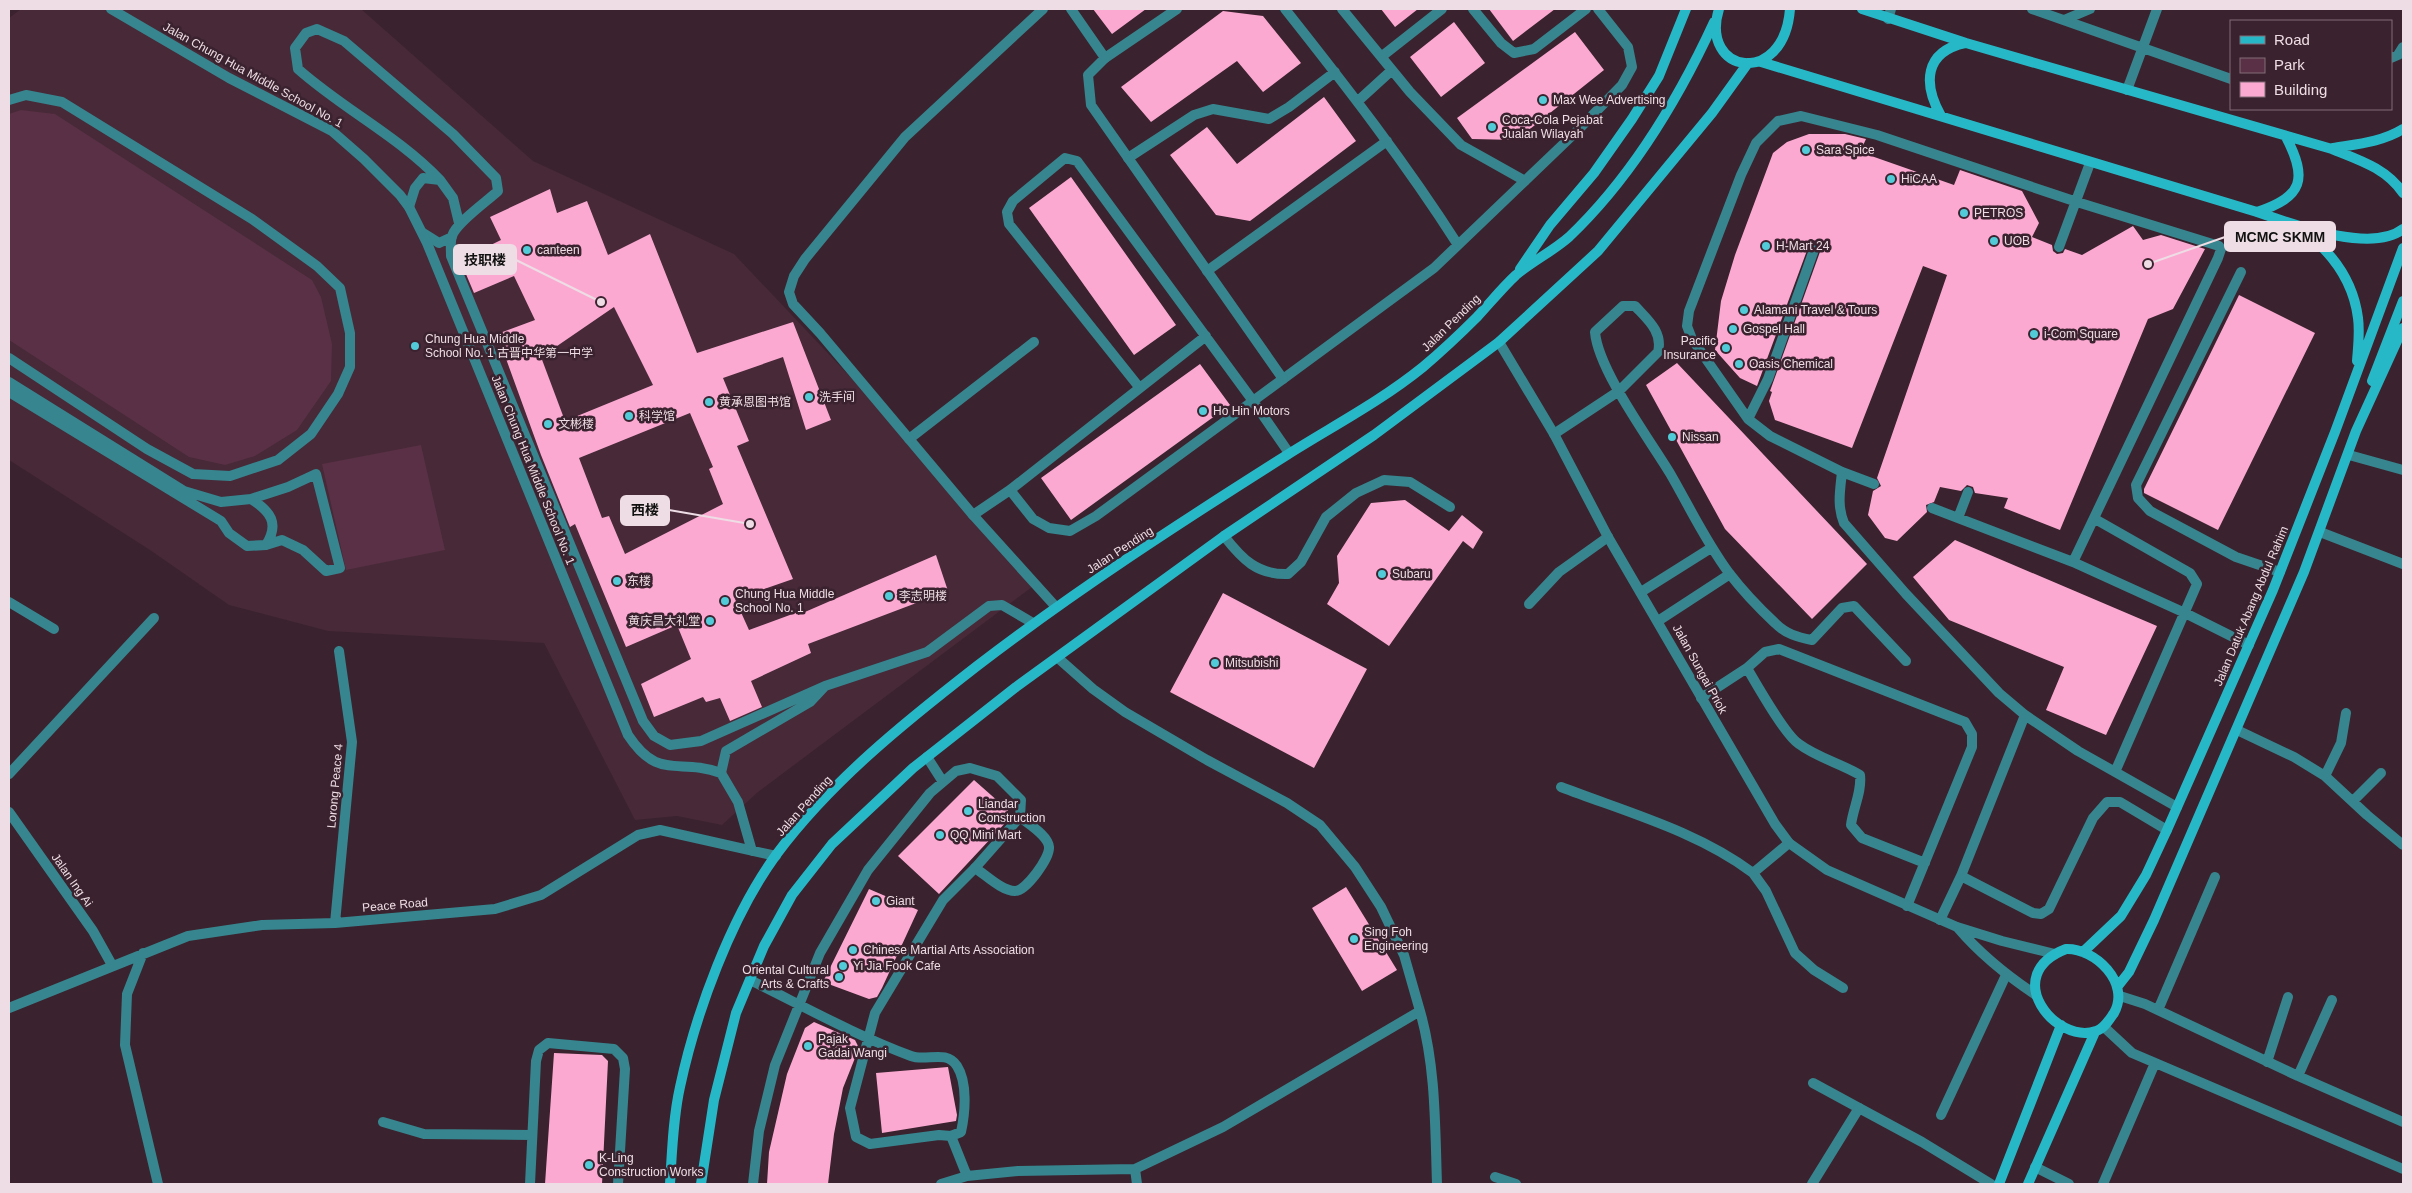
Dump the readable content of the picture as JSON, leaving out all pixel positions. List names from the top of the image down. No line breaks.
{"streets":{"street":["Jalan Chung Hua Middle School No. 1","Jalan Pending","Jalan Datuk Abang Abdul Rahim","Jalan Sungai Priok","Lorong Peace 4","Jalan Ing Ai","Peace Road"]},"crossings":[["Jalan Pending","Peace Road"],["Jalan Datuk Abang Abdul Rahim","Jalan Sungai Priok"],["Lorong Peace 4","Peace Road"],["Jalan Ing Ai","Peace Road"]],"places":["Max Wee Advertising","Coca-Cola Pejabat Jualan Wilayah","Sara Spice","HiCAA","PETROS","UOB","H-Mart 24","canteen","MCMC SKMM","技职楼","Alamani Travel & Tours","Gospel Hall","i-Com Square","Chung Hua Middle School No. 1 古晋中华第一中学","Pacific Insurance","Oasis Chemical","洗手间","黄承恩图书馆","Ho Hin Motors","科学馆","文彬楼","Nissan","西楼","Subaru","东楼","李志明楼","Chung Hua Middle School No. 1","黄庆昌大礼堂","Mitsubishi","Liandar Construction","QQ Mini Mart","Giant","Sing Foh Engineering","Chinese Martial Arts Association","Yi Jia Fook Cafe","Oriental Cultural Arts & Crafts","Pajak Gadai Wangi","K-Ling Construction Works"],"legend":["Road","Park","Building"]}
